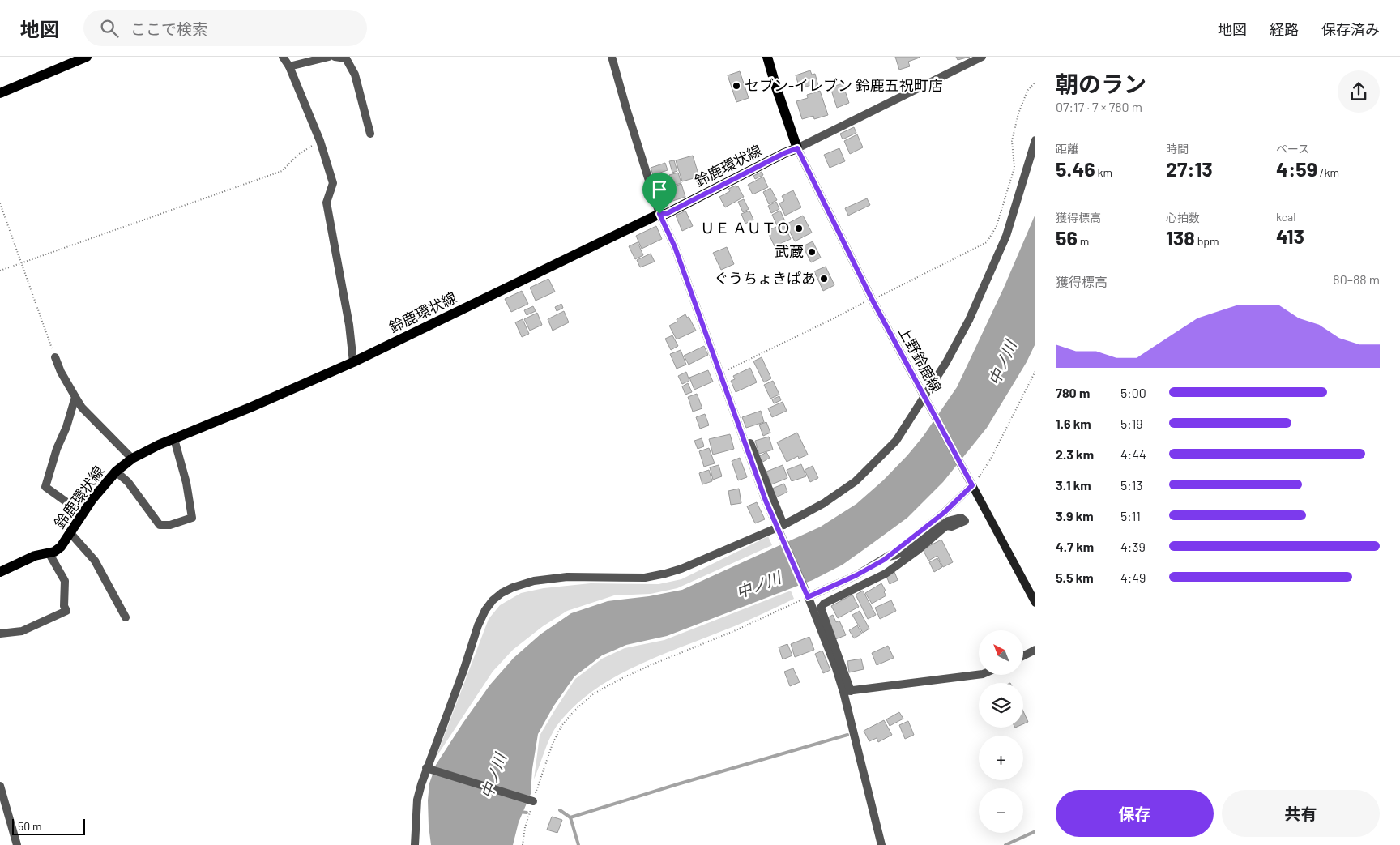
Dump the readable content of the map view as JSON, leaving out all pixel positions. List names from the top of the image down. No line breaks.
{"streets":{"main road":["鈴鹿環状線","上野鈴鹿線"]},"crossings":[["鈴鹿環状線","上野鈴鹿線"]],"water":["中ノ川"],"places":["セブン-イレブン 鈴鹿五祝町店","ＵＥ ＡＵＴＯ","武蔵","ぐうちょきぱあ"],"scale_bar":"50 m","north":"top left","page":{"header":"地図","search":"ここで検索","nav":["地図","経路","保存済み"],"heading":["朝のラン","07:17 · 7 × 780 m"],"stats":[["距離","5.46 km"],["時間","27:13"],["ペース","4:59 /km"],["獲得標高","56 m"],["心拍数","138 bpm"],["kcal","413"]],"chart":["獲得標高","80–88 m"],"list":[{"name":"780 m","note":"5:00"},{"name":"1.6 km","note":"5:19"},{"name":"2.3 km","note":"4:44"},{"name":"3.1 km","note":"5:13"},{"name":"3.9 km","note":"5:11"},{"name":"4.7 km","note":"4:39"},{"name":"5.5 km","note":"4:49"}],"map_buttons":["+","−"],"buttons":["保存","共有"],"scale":"50 m"}}
